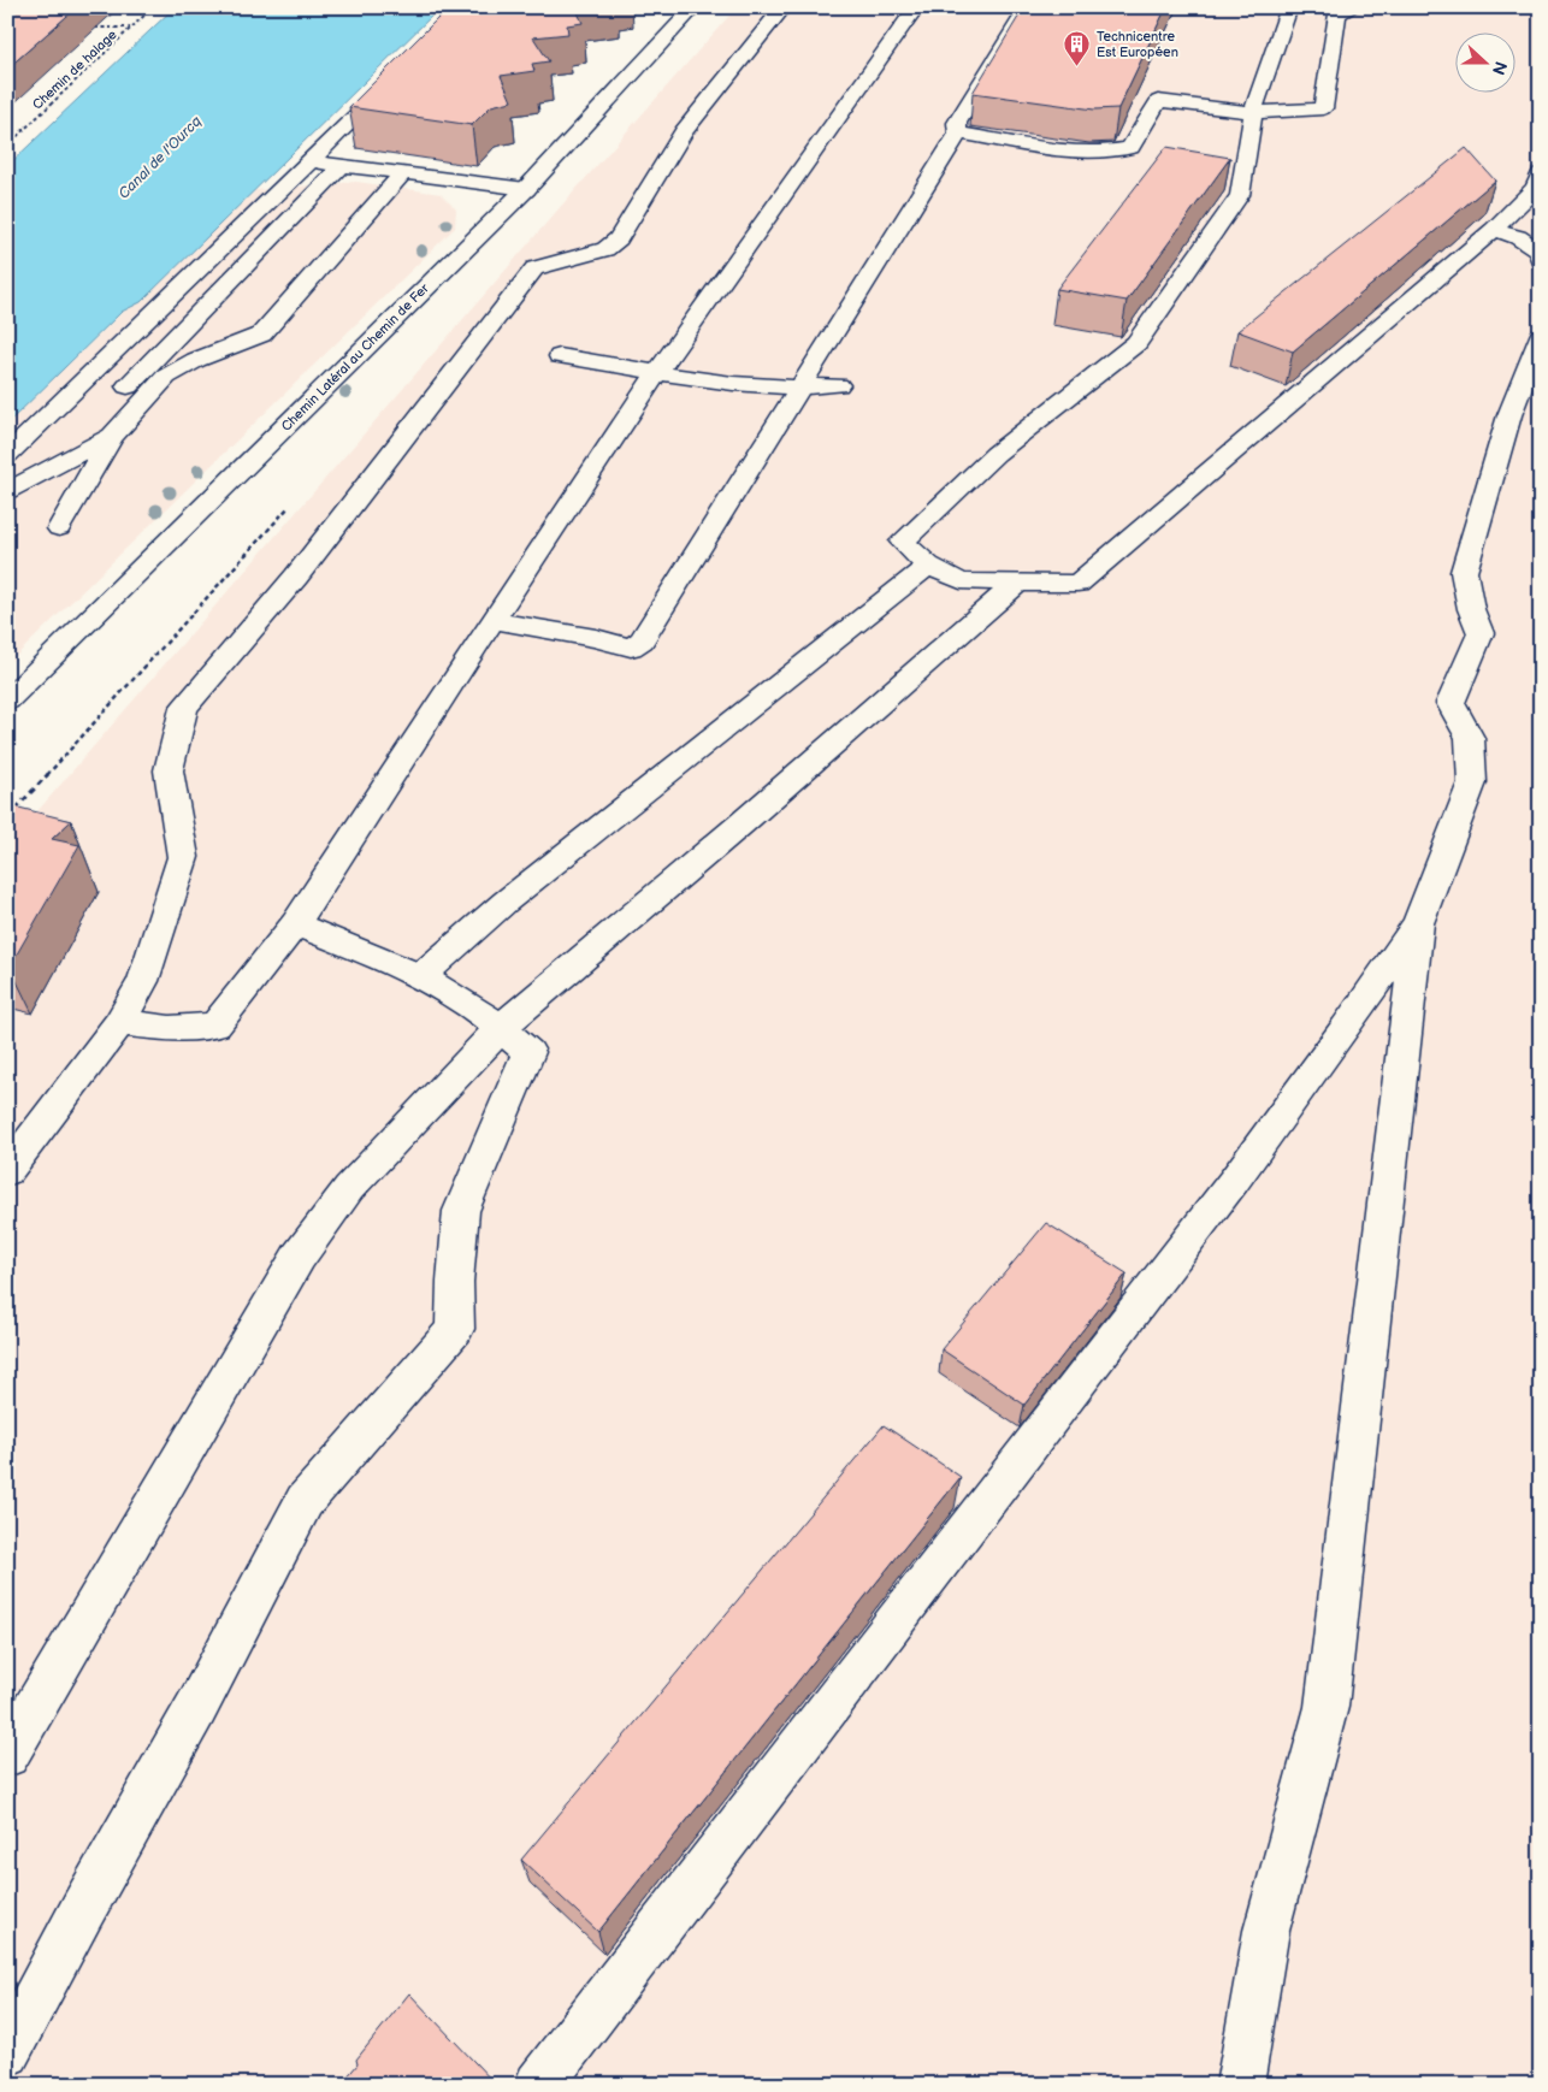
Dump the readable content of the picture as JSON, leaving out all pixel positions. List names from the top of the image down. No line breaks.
{"streets":{"street":["Chemin Latéral au Chemin de Fer"],"path":["Chemin de halage"]},"water":["Canal de l'Ourcq"],"places":{"building":["Technicentre Est Européen"]},"north":"right"}
